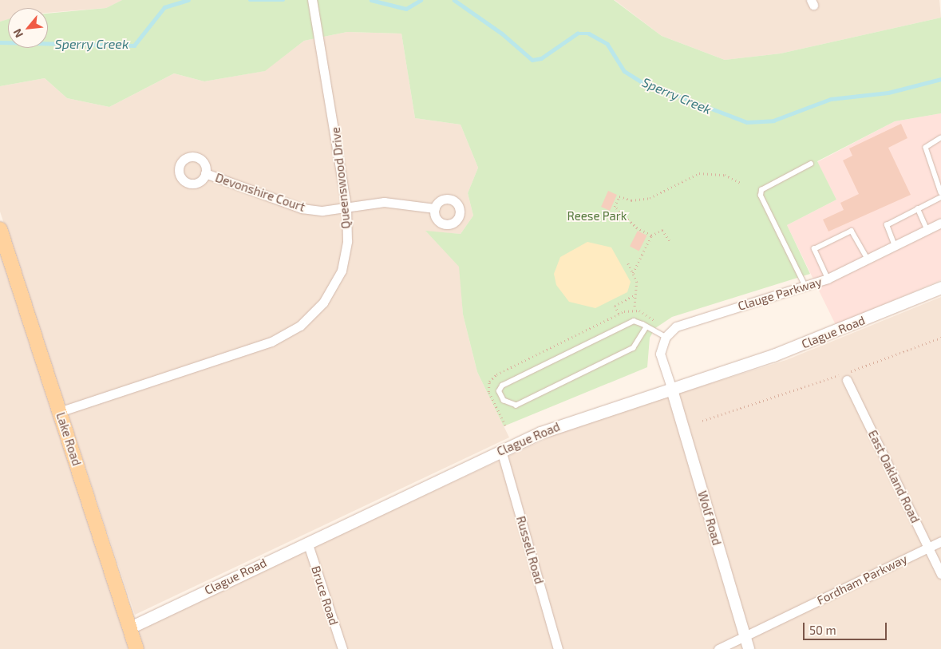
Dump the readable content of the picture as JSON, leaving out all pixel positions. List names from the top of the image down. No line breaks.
{"streets":{"main road":["Clague Road","Lake Road"],"street":["Queenswood Drive","Devonshire Court","Clauge Parkway","East Oakland Road","Wolf Road","Russell Road","Fordham Parkway","Bruce Road"]},"crossings":[["Queenswood Drive","Devonshire Court"],["Queenswood Drive","Lake Road"],["Clague Road","Lake Road"],["Clague Road","Wolf Road"],["Clague Road","Russell Road"],["Clague Road","Bruce Road"],["East Oakland Road","Fordham Parkway"],["Wolf Road","Fordham Parkway"]],"water":["Sperry Creek"],"parks":["Reese Park"],"scale_bar":"50 m","north":"bottom left"}
